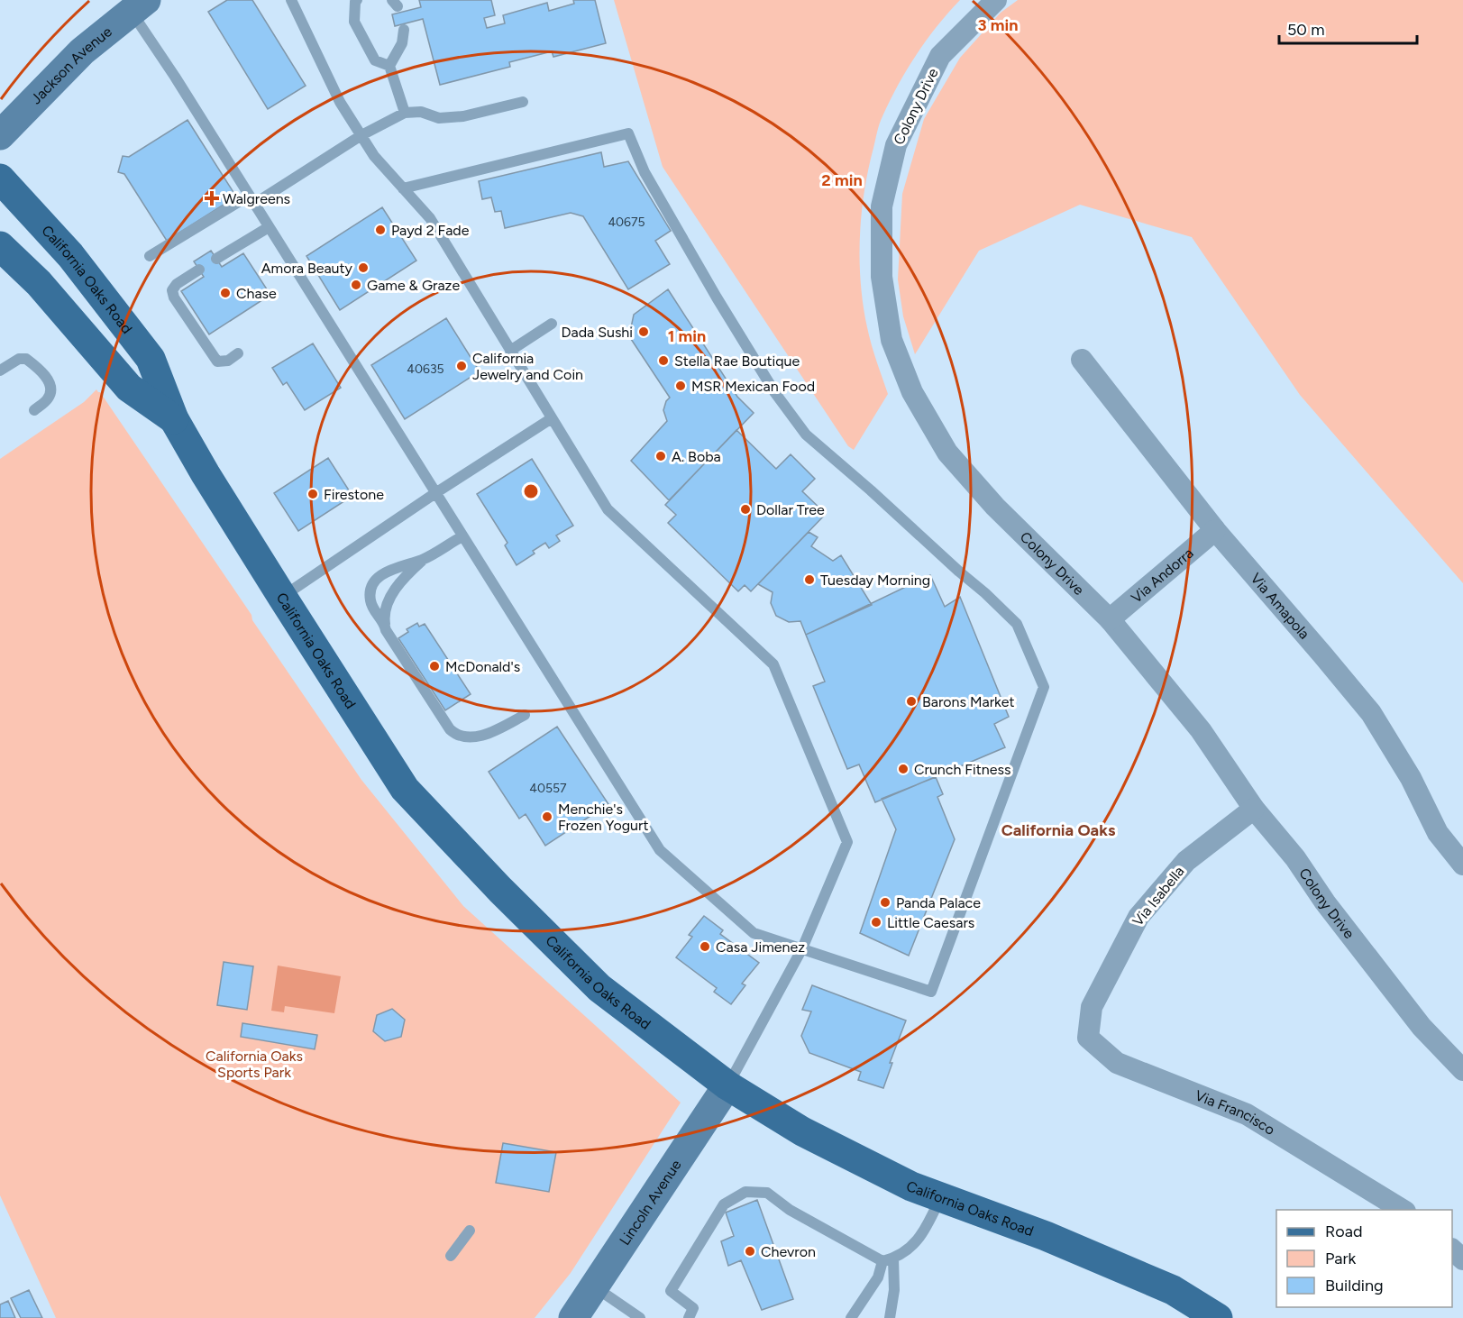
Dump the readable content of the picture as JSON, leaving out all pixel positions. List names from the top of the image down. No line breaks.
{"streets":{"main road":["California Oaks Road"],"street":["Jackson Avenue","Colony Drive","Via Andorra","Via Amapola","Via Isabella","Via Francisco","Lincoln Avenue"]},"crossings":[["Colony Drive","Via Andorra"],["Colony Drive","Via Isabella"],["California Oaks Road","Lincoln Avenue"],["Via Andorra","Via Amapola"],["Via Isabella","Via Francisco"]],"districts":["California Oaks"],"parks":["California Oaks Sports Park"],"places":{"health":["Walgreens"],"other":["Payd 2 Fade","Amora Beauty","Game & Graze","Chase","Dada Sushi","Stella Rae Boutique","California Jewelry and Coin","MSR Mexican Food","A. Boba","Firestone","Dollar Tree","Tuesday Morning","McDonald's","Barons Market","Crunch Fitness","Menchie's Frozen Yogurt","Panda Palace","Little Caesars","Casa Jimenez","Chevron"]},"house_numbers":["40675","40635","40557"],"legend":["Road","Park","Building"],"scale_bar":"50 m","rings":["3 min","2 min","1 min"]}
